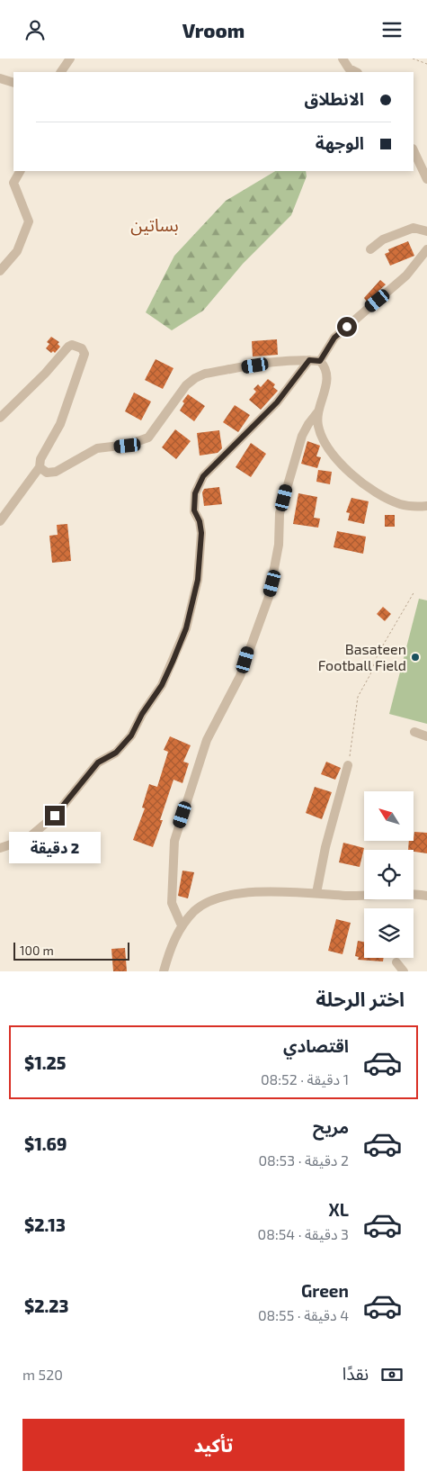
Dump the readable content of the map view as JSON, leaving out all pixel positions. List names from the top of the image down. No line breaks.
{"districts":["بساتين"],"places":["Basateen Football Field"],"scale_bar":"100 m","north":"top left","page":{"header":"Vroom","banner":["الانطلاق","الوجهة"],"bubble":"2 دقيقة","scale":"100 m","heading":"اختر الرحلة","list":[{"name":"اقتصادي","note":"1 دقيقة · 08:52","value":"$1.25"},{"name":"مريح","note":"2 دقيقة · 08:53","value":"$1.69"},{"name":"XL","note":"3 دقيقة · 08:54","value":"$2.13"},{"name":"Green","note":"4 دقيقة · 08:55","value":"$2.23"}],"pay":["نقدًا","520 m"],"buttons":"تأكيد"}}
